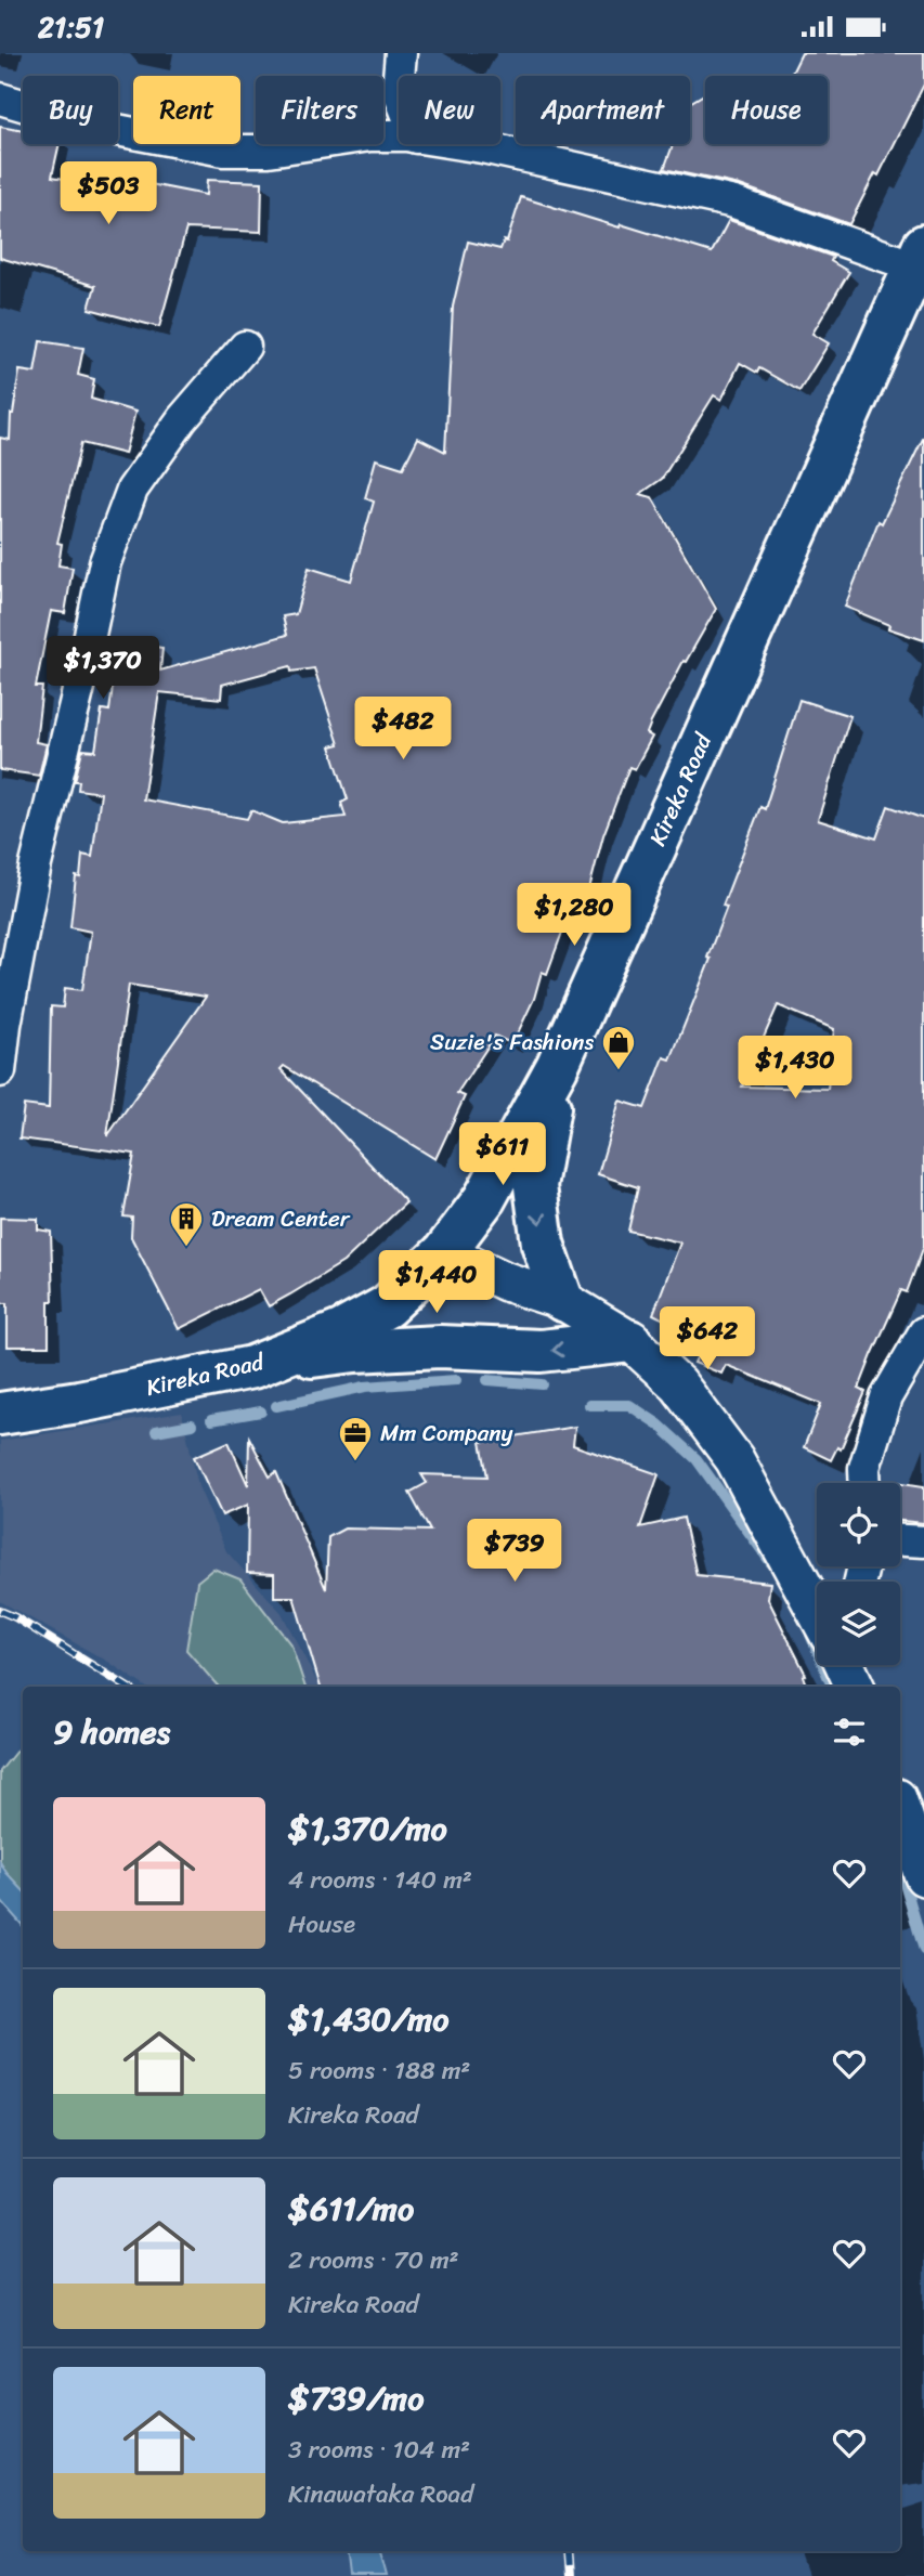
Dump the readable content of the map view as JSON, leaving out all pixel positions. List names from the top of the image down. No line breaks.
{"streets":{"main road":["Kireka Road"]},"places":{"shop":["Suzie's Fashions"],"building":["Dream Center"],"office":["Mm Company"]},"page":{"status":"21:51","chip":["Buy","Rent","Filters","New","Apartment","House"],"price":["$503","$1,370","$482","$1,280","$1,430","$611","$1,440","$642","$739"],"heading":"9 homes","list":[{"name":"$1,370/mo","note":"4 rooms · 140 m² · House"},{"name":"$1,430/mo","note":"5 rooms · 188 m² · Kireka Road"},{"name":"$611/mo","note":"2 rooms · 70 m² · Kireka Road"},{"name":"$739/mo","note":"3 rooms · 104 m² · Kinawataka Road"}]}}
